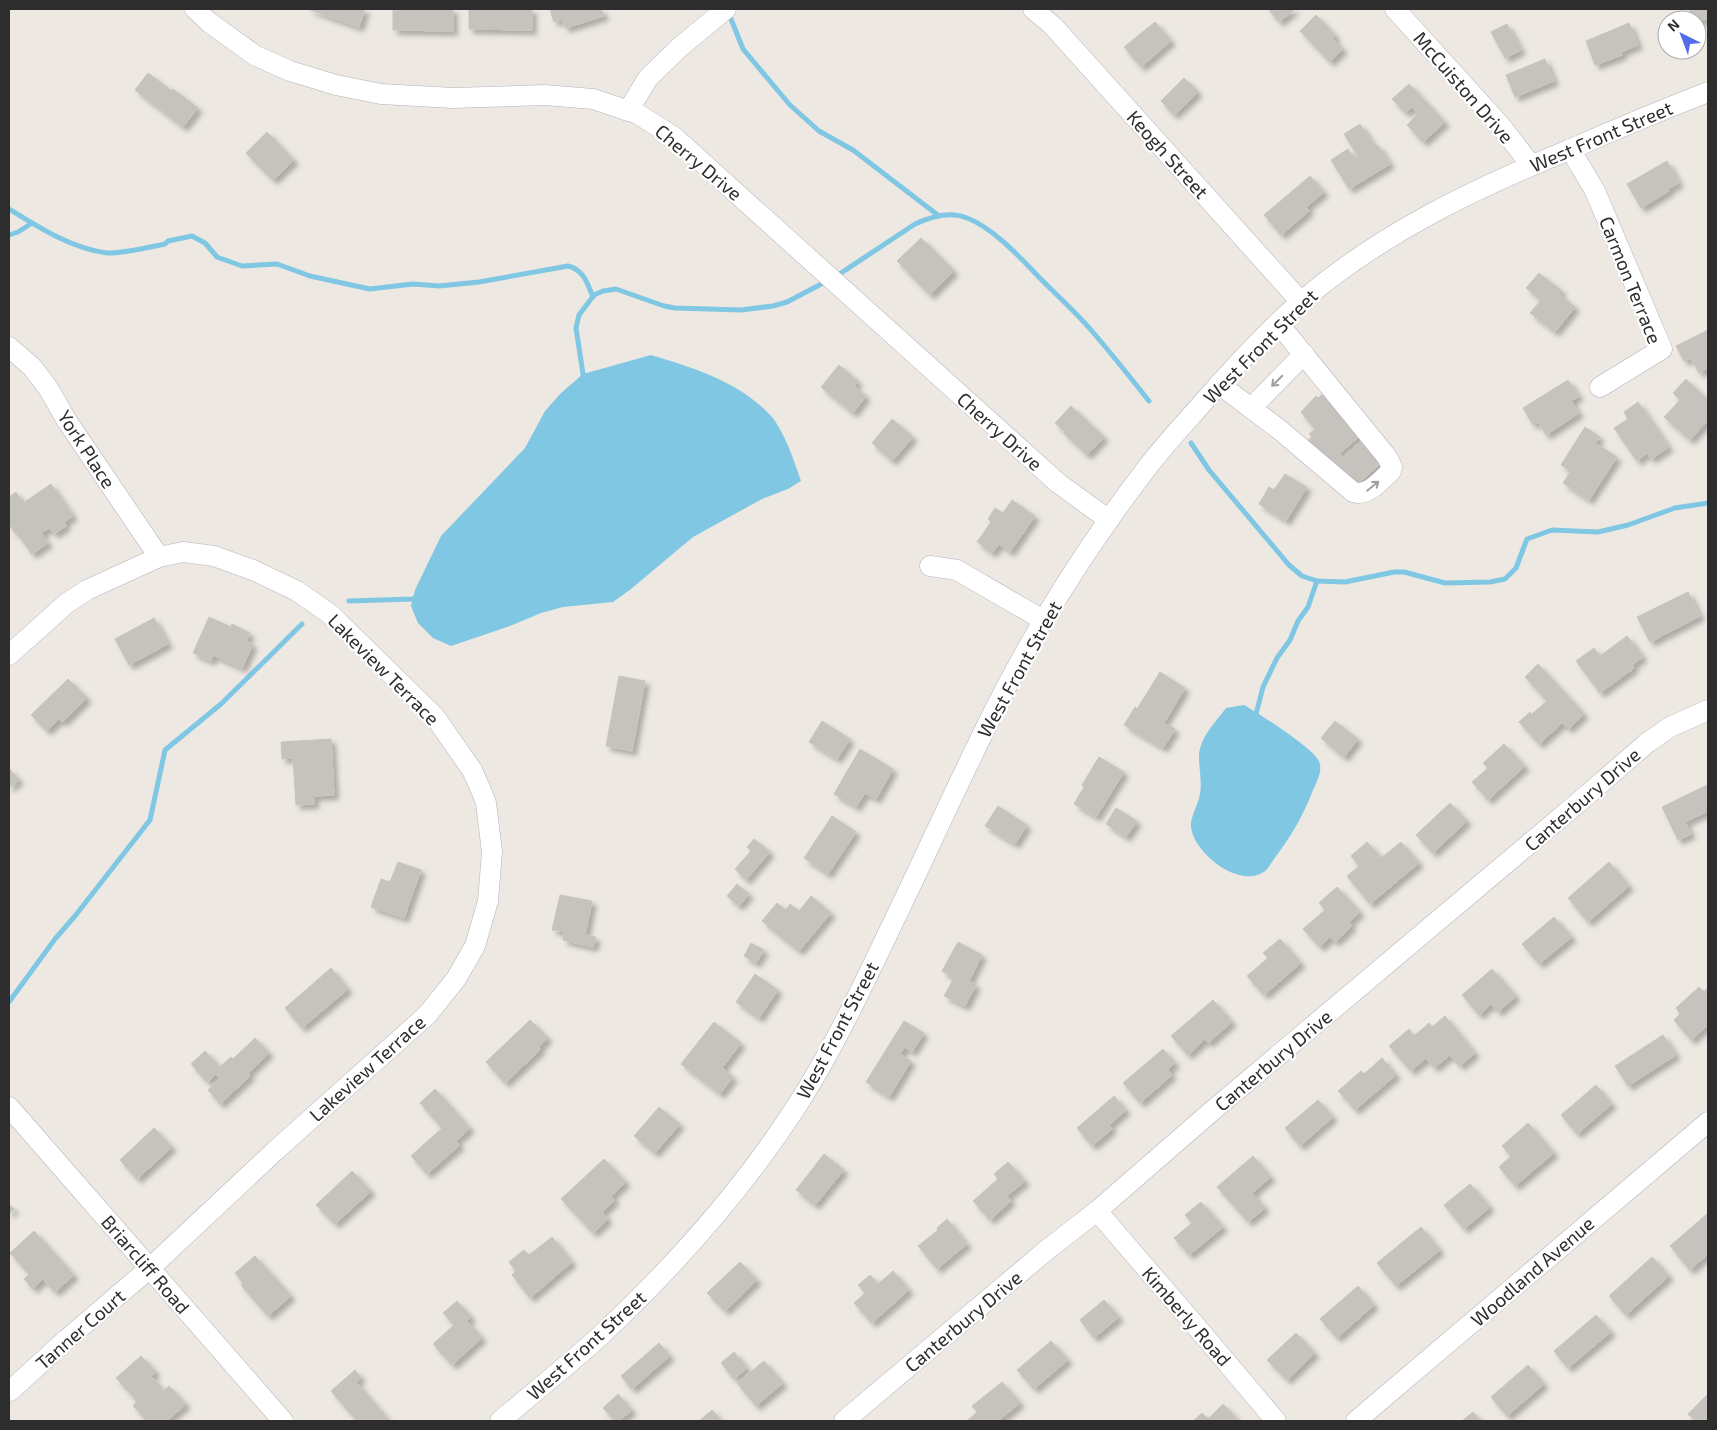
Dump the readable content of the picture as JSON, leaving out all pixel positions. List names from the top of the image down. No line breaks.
{"streets":{"street":["McCuiston Drive","West Front Street","Keogh Street","Cherry Drive","Carmon Terrace","York Place","Lakeview Terrace","Canterbury Drive","Briarcliff Road","Woodland Avenue","Kimberly Road","Tanner Court"]},"crossings":[["McCuiston Drive","West Front Street"],["West Front Street","Keogh Street"],["West Front Street","Cherry Drive"],["West Front Street","Carmon Terrace"],["York Place","Lakeview Terrace"],["Lakeview Terrace","Briarcliff Road"],["Lakeview Terrace","Tanner Court"],["Canterbury Drive","Kimberly Road"],["Briarcliff Road","Tanner Court"]],"north":"top left"}
